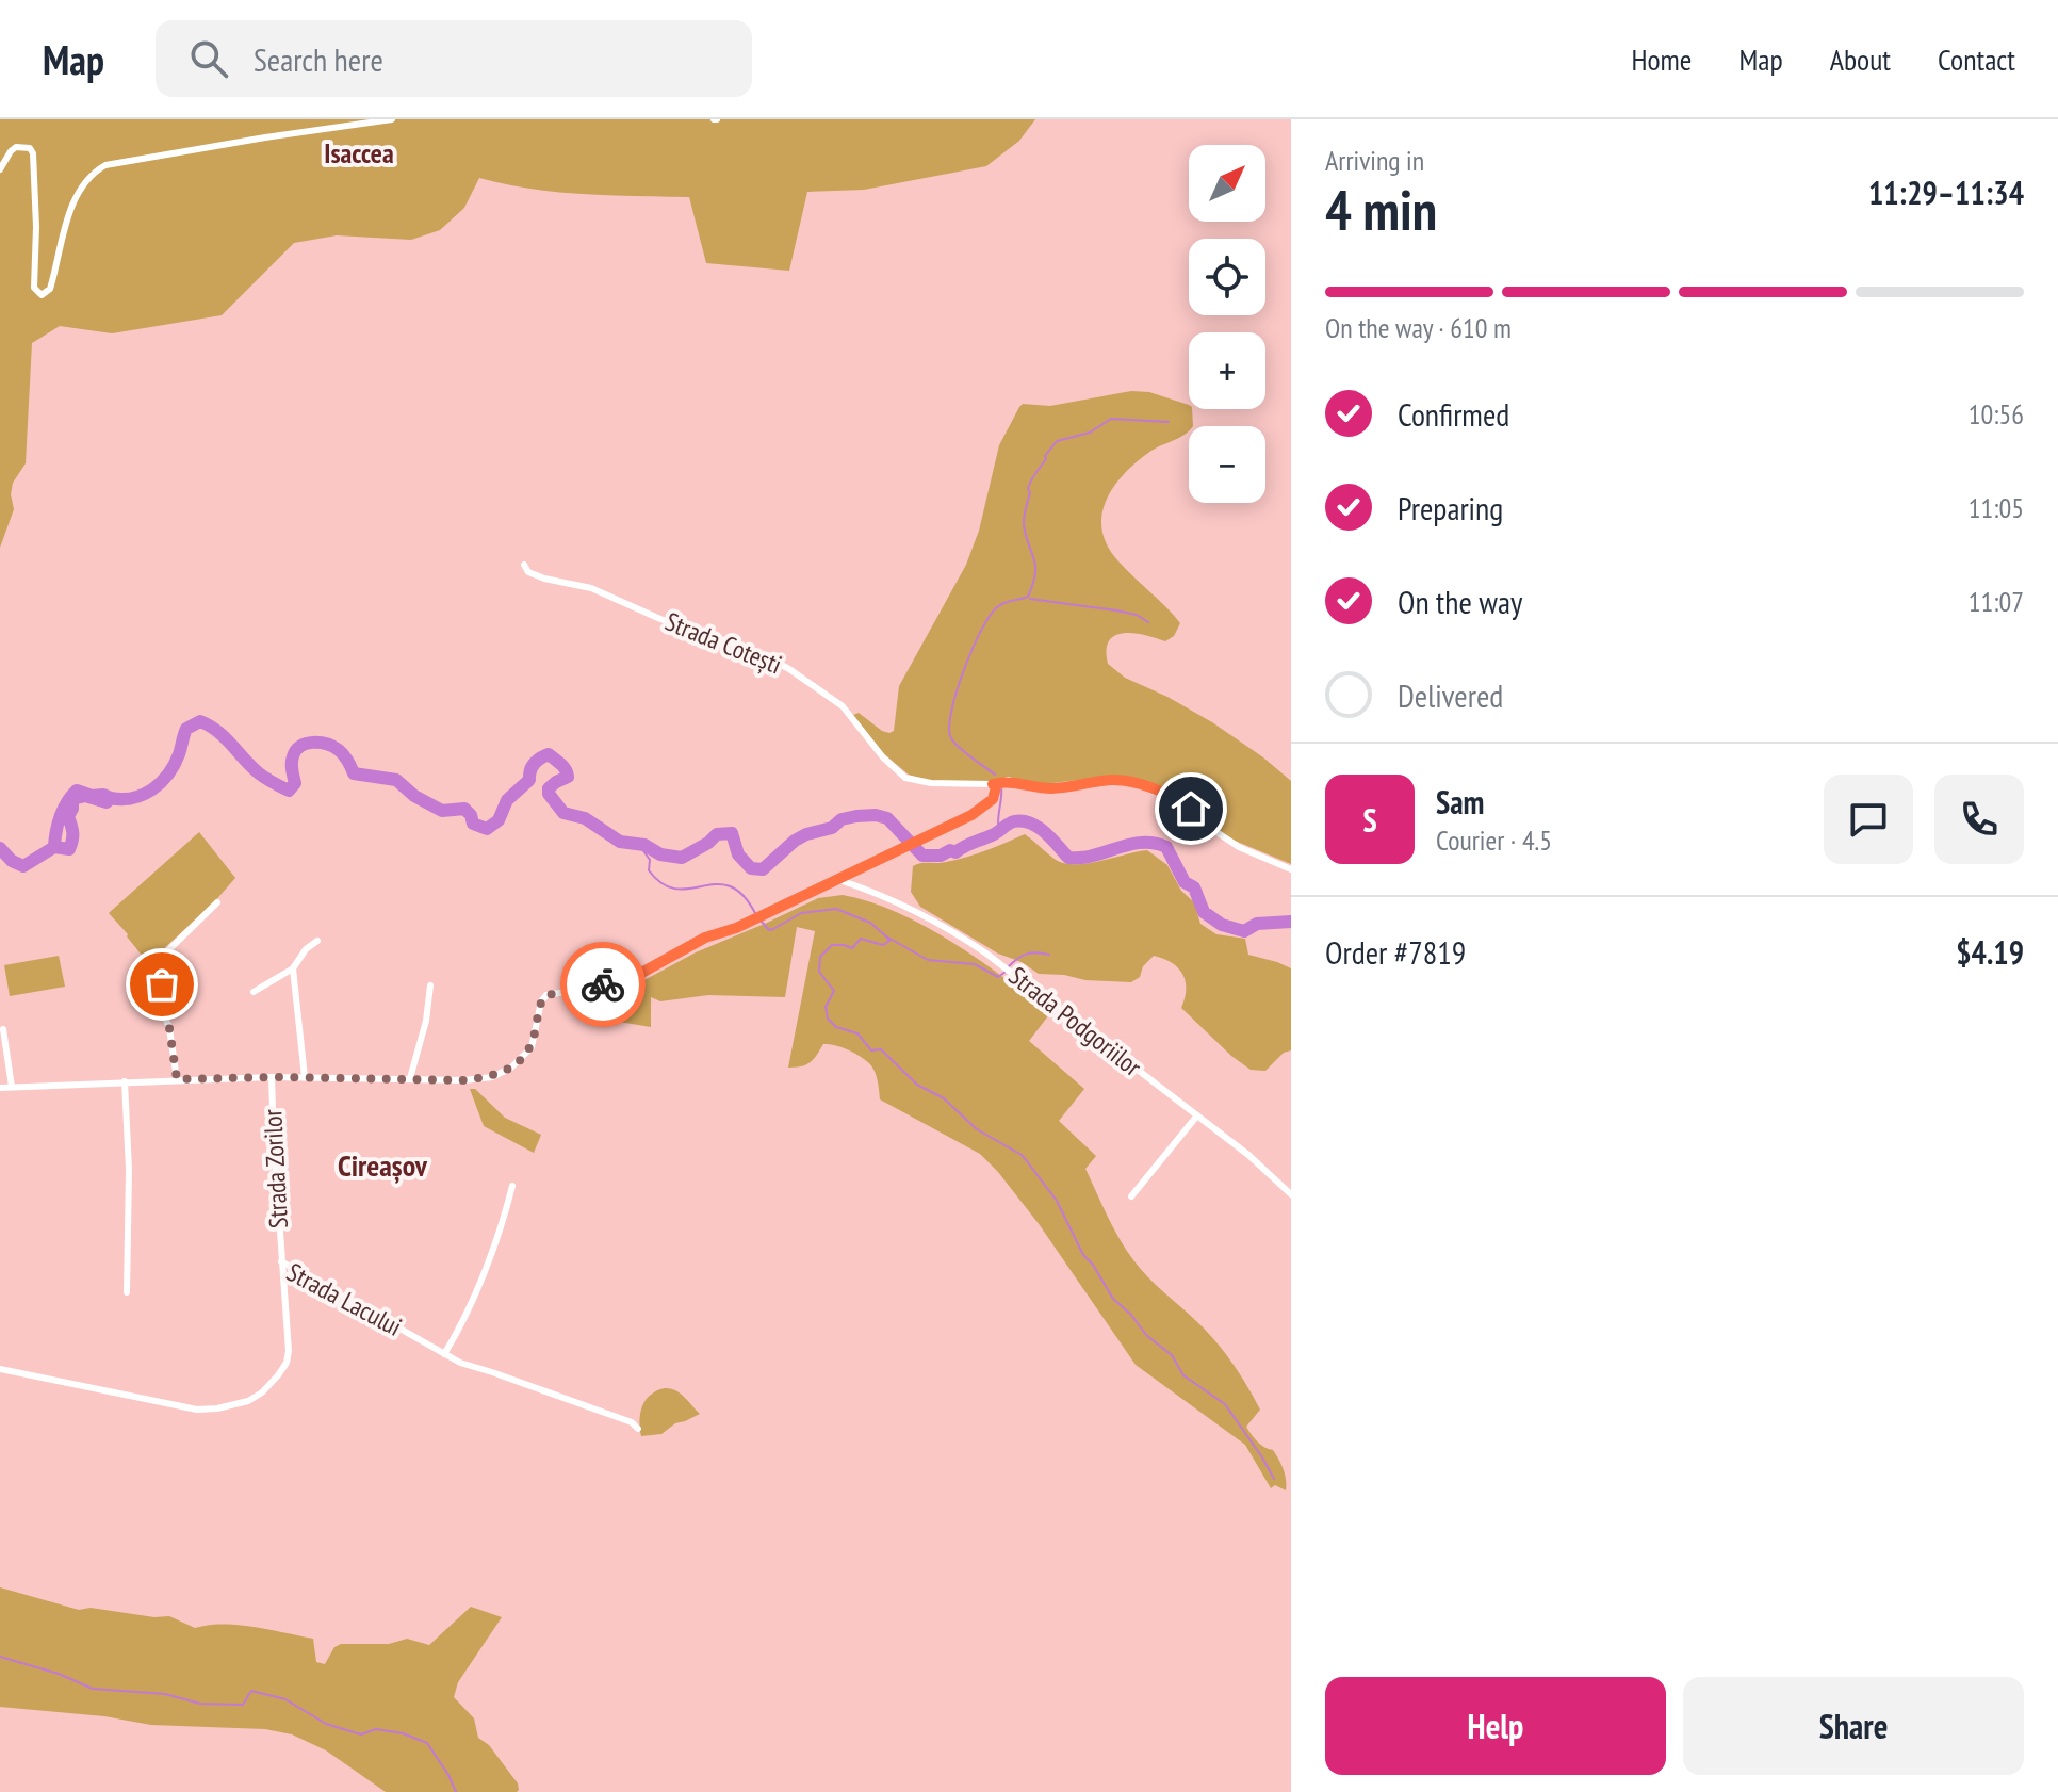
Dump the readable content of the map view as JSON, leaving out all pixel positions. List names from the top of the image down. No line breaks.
{"streets":{"street":["Strada Cotești","Strada Podgoriilor","Strada Zorilor","Strada Lacului"]},"crossings":[["Strada Zorilor","Strada Lacului"]],"districts":["Isaccea","Cireașov"],"north":"top right","page":{"header":"Map","search":"Search here","nav":["Home","Map","About","Contact"],"heading":["4 min","Arriving in","11:29–11:34"],"panel":["Sam","Courier · 4.5","Order #7819","$4.19"],"map_buttons":["+","−"],"bar":"On the way · 610 m","list":[["Confirmed","10:56"],["Preparing","11:05"],["On the way","11:07"],"Delivered"],"round":"S","buttons":["Help","Share"]}}
